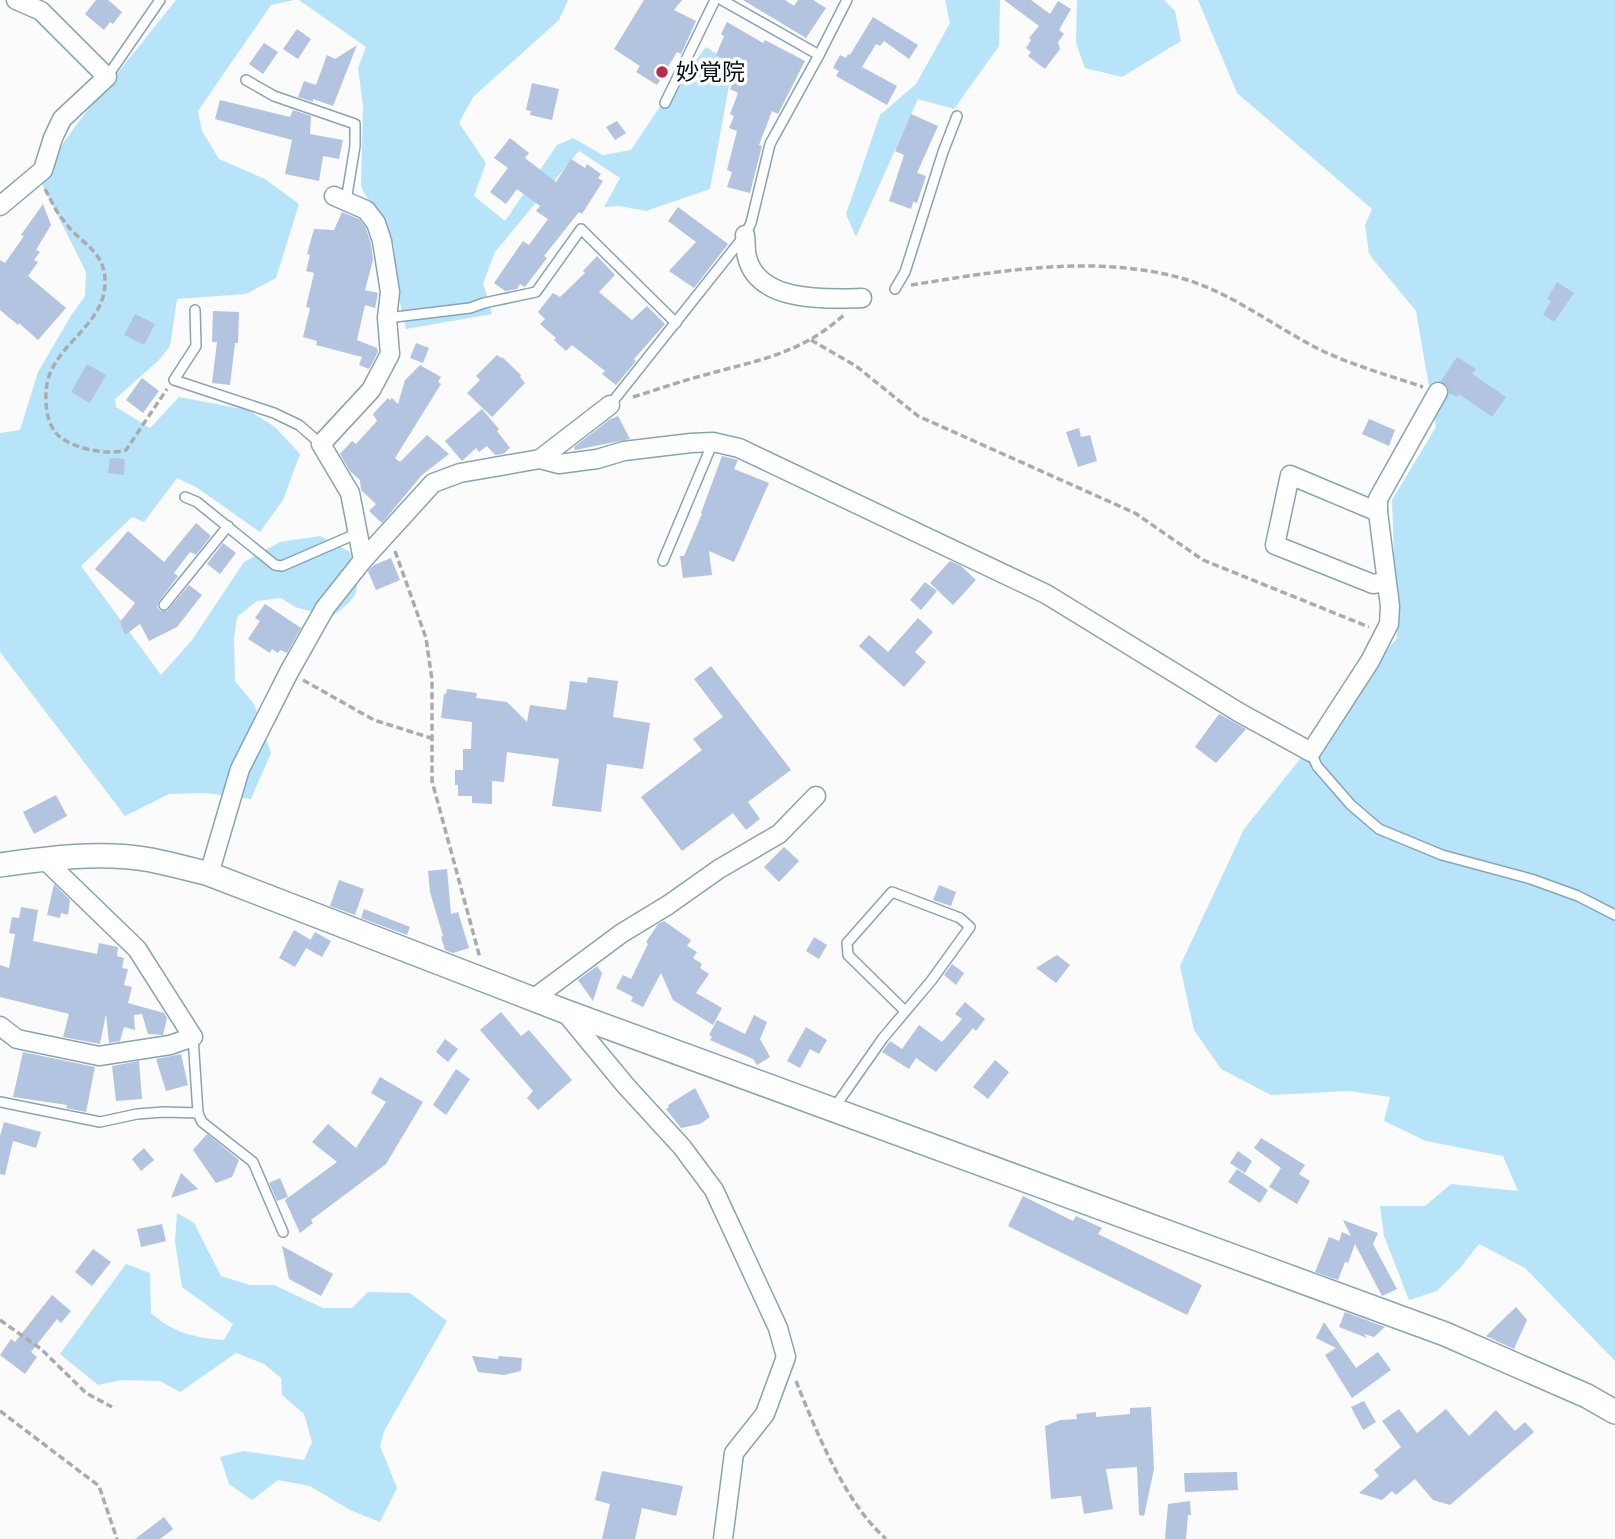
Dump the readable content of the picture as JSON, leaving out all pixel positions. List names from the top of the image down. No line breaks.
{"places":["妙覚院"]}
